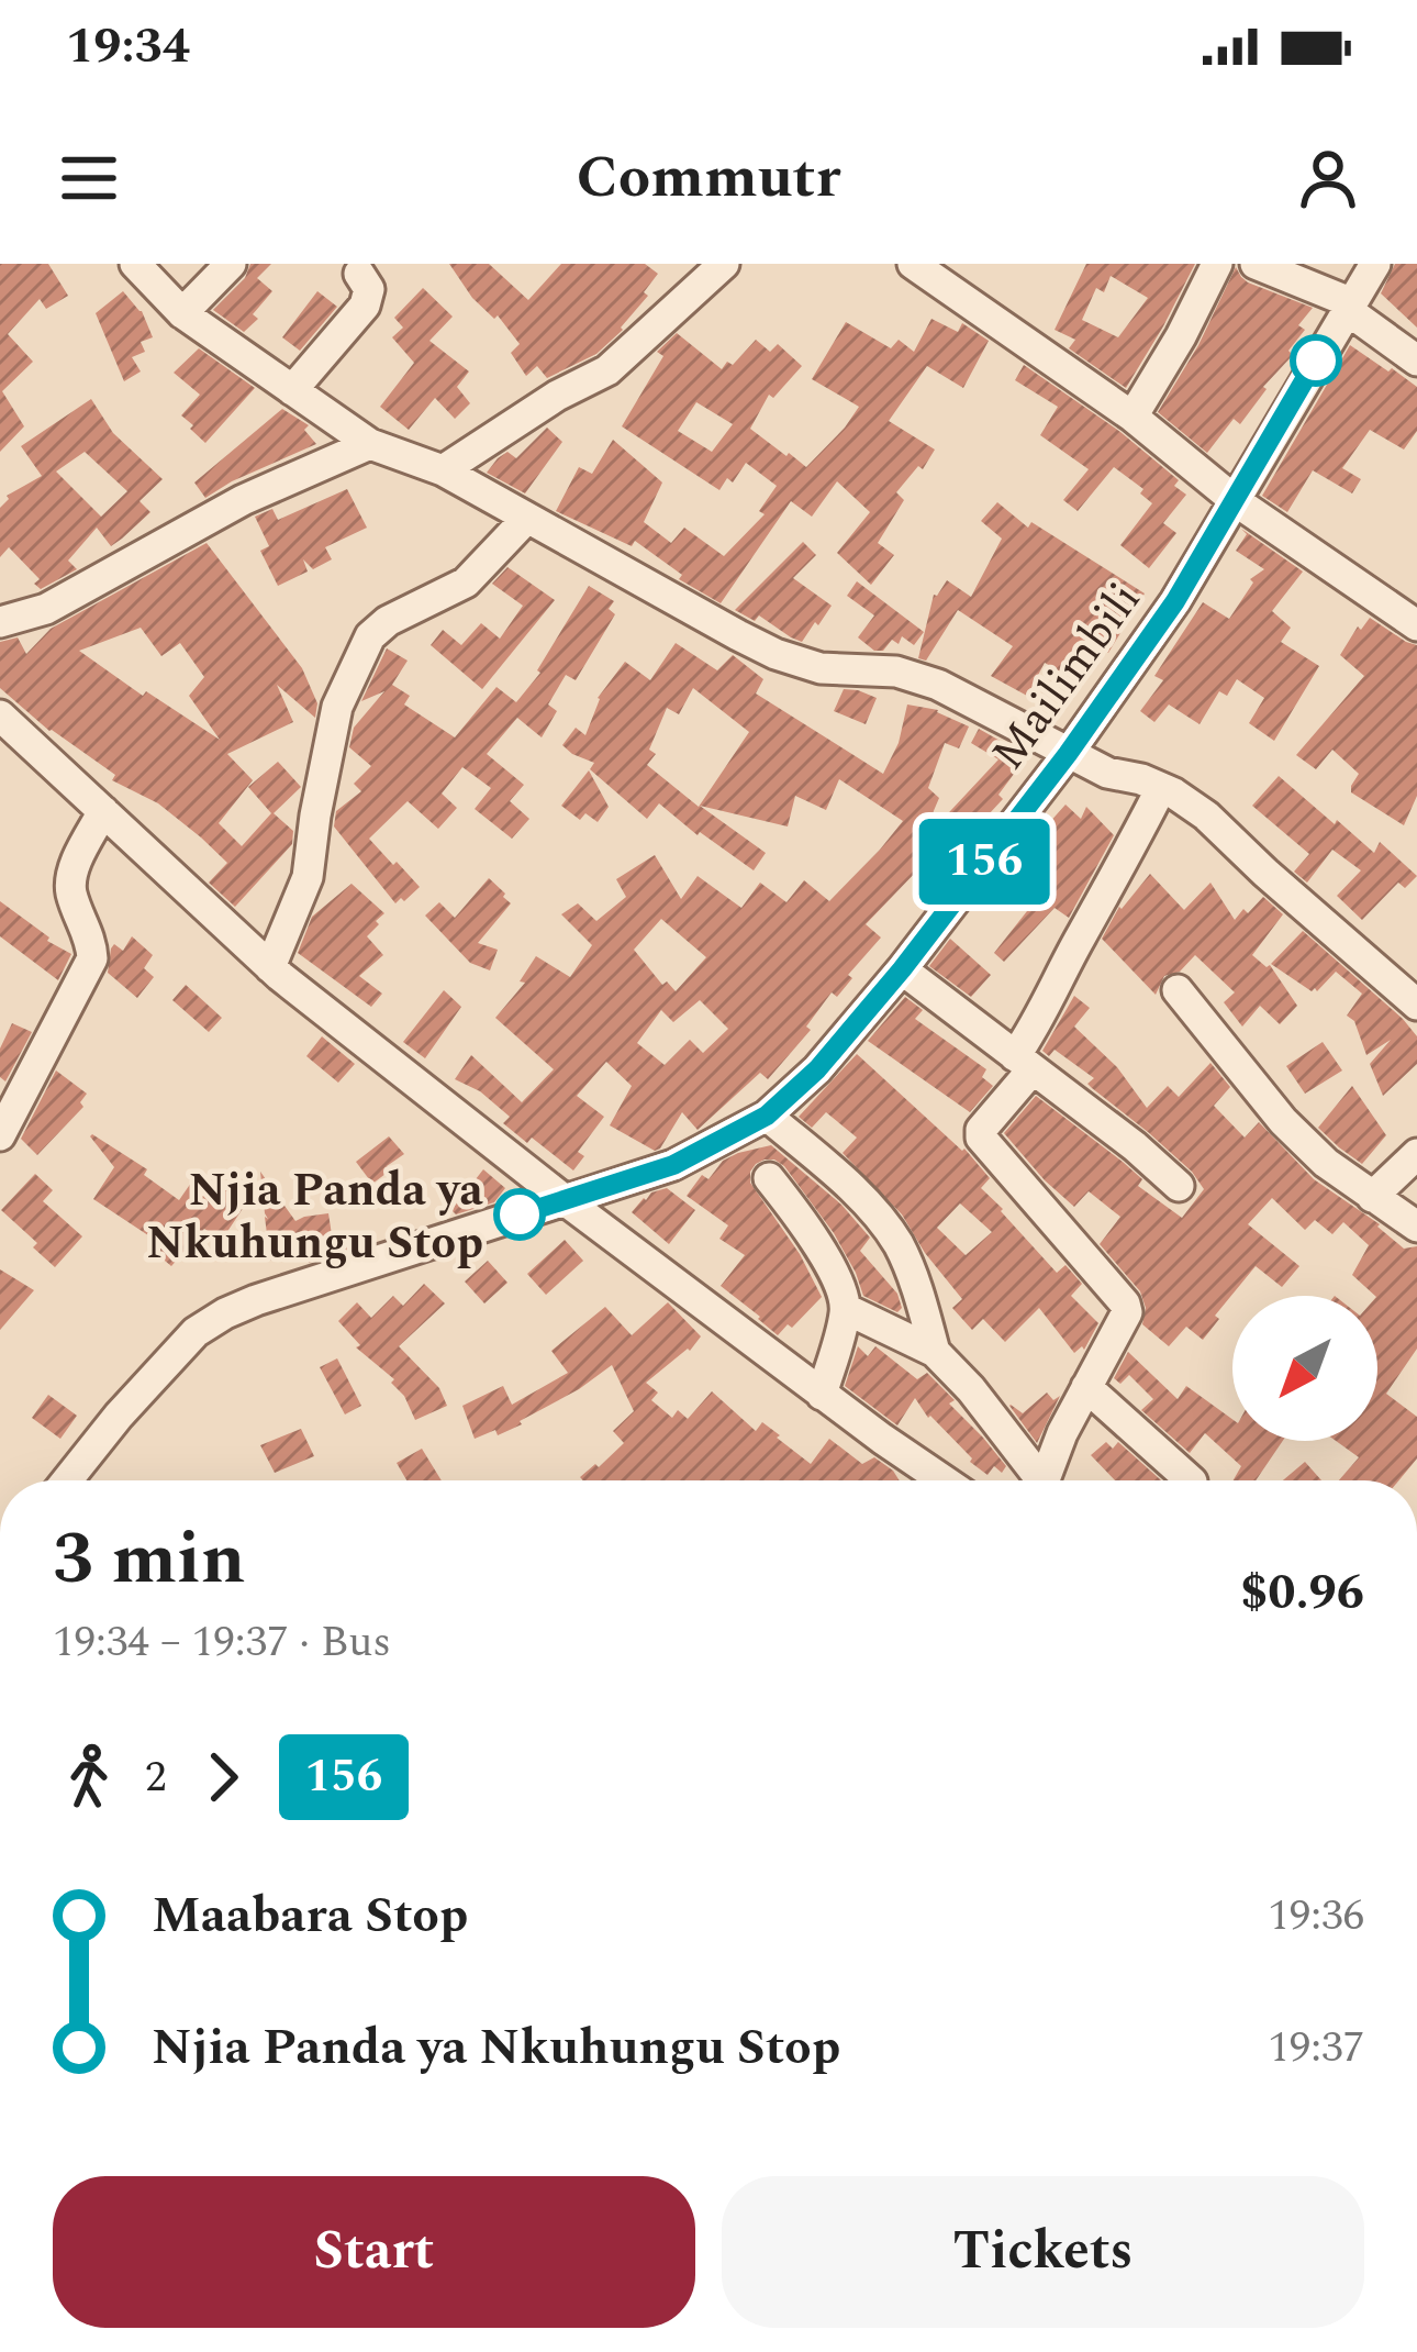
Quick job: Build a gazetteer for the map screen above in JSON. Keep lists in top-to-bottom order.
{
  "streets": {
    "street": ["Mailimbili"]
  },
  "places": ["Njia Panda ya Nkuhungu Stop"],
  "lines": ["bus line 156"],
  "north": "bottom left",
  "page": {
    "status": "19:34",
    "header": "Commutr",
    "on_map": "156",
    "heading": ["3 min", "19:34 – 19:37 · Bus", "$0.96"],
    "legs": ["2", "156"],
    "list": [
      {
        "name": "Maabara Stop",
        "value": "19:36"
      },
      {
        "name": "Njia Panda ya Nkuhungu Stop",
        "value": "19:37"
      }
    ],
    "buttons": ["Start", "Tickets"]
  }
}
